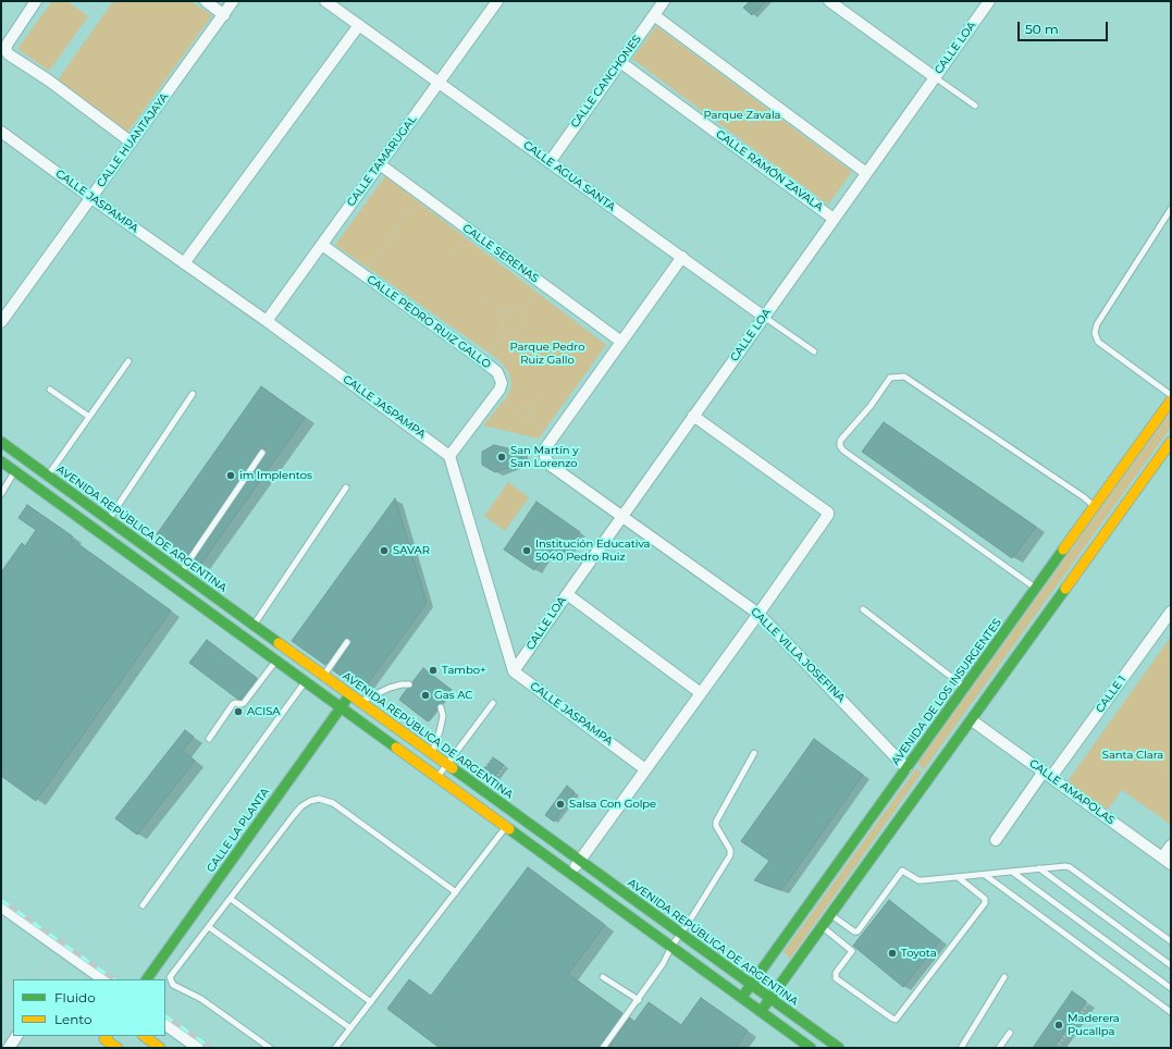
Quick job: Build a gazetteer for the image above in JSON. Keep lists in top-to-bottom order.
{
  "streets": {
    "main road": ["AVENIDA REPÚBLICA DE ARGENTINA", "AVENIDA DE LOS INSURGENTES", "CALLE LA PLANTA"],
    "street": [
      "CALLE LOA",
      "CALLE CANCHONES",
      "CALLE HUANTAJAYA",
      "CALLE TAMARUGAL",
      "CALLE RAMÓN ZAVALA",
      "CALLE AGUA SANTA",
      "CALLE JASPAMPA",
      "CALLE SERENAS",
      "CALLE PEDRO RUIZ GALLO",
      "CALLE VILLA JOSEFINA",
      "CALLE 1",
      "CALLE AMAPOLAS"
    ]
  },
  "crossings": [
    ["CALLE LOA", "CALLE RAMÓN ZAVALA"],
    ["CALLE LOA", "CALLE AGUA SANTA"],
    ["CALLE LOA", "CALLE JASPAMPA"],
    ["CALLE LOA", "CALLE VILLA JOSEFINA"],
    ["CALLE CANCHONES", "CALLE RAMÓN ZAVALA"],
    ["CALLE CANCHONES", "CALLE AGUA SANTA"],
    ["CALLE HUANTAJAYA", "CALLE JASPAMPA"],
    ["CALLE TAMARUGAL", "CALLE AGUA SANTA"],
    ["CALLE TAMARUGAL", "CALLE JASPAMPA"],
    ["CALLE TAMARUGAL", "CALLE SERENAS"],
    ["CALLE TAMARUGAL", "CALLE PEDRO RUIZ GALLO"],
    ["AVENIDA REPÚBLICA DE ARGENTINA", "AVENIDA DE LOS INSURGENTES"],
    ["AVENIDA REPÚBLICA DE ARGENTINA", "CALLE LA PLANTA"],
    ["CALLE VILLA JOSEFINA", "AVENIDA DE LOS INSURGENTES"],
    ["CALLE 1", "CALLE AMAPOLAS"]
  ],
  "parks": ["Parque Zavala", "Parque Pedro Ruiz Gallo", "Santa Clara"],
  "places": [
    "San Martín y San Lorenzo",
    "im Implentos",
    "SAVAR",
    "Institución Educativa 5040 Pedro Ruiz",
    "Tambo+",
    "Gas AC",
    "ACISA",
    "Salsa Con Golpe",
    "Toyota",
    "Maderera Pucallpa"
  ],
  "legend": ["Fluido", "Lento"],
  "scale_bar": "50 m"
}
